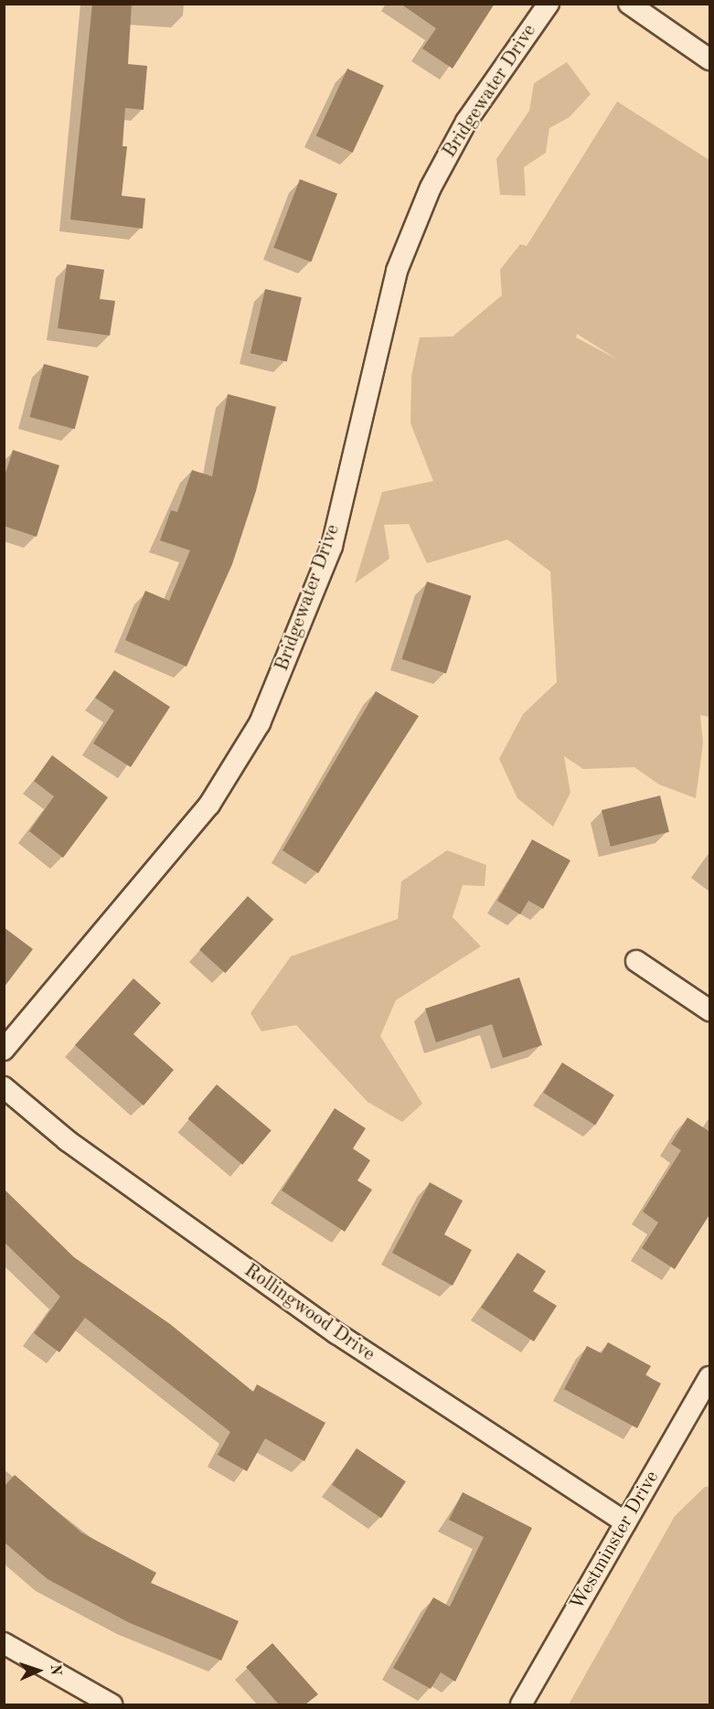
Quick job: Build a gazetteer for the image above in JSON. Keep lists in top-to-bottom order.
{
  "streets": {
    "street": ["Bridgewater Drive", "Rollingwood Drive", "Westminster Drive"]
  },
  "crossings": [
    ["Rollingwood Drive", "Westminster Drive"]
  ],
  "north": "right"
}
